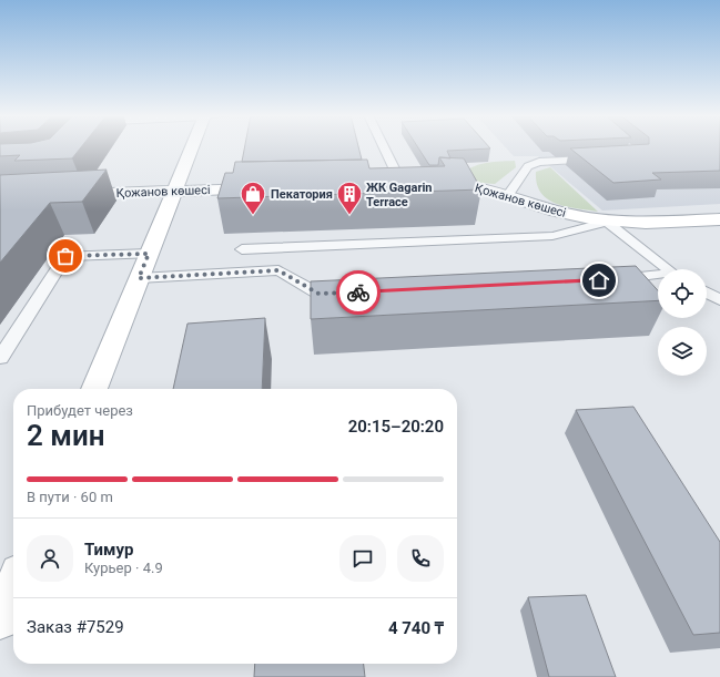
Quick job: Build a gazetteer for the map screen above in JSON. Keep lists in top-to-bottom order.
{
  "streets": {
    "street": ["Қожанов көшесі"]
  },
  "places": {
    "shop": ["Пекатория"],
    "building": ["ЖК Gagarin Terrace"]
  },
  "page": {
    "heading": ["2 мин", "Прибудет через", "20:15–20:20"],
    "panel": [
      "Тимур",
      "Курьер · 4.9",
      "Заказ #7529",
      "4 740 ₸"
    ],
    "bar": "В пути · 60 m"
  }
}
